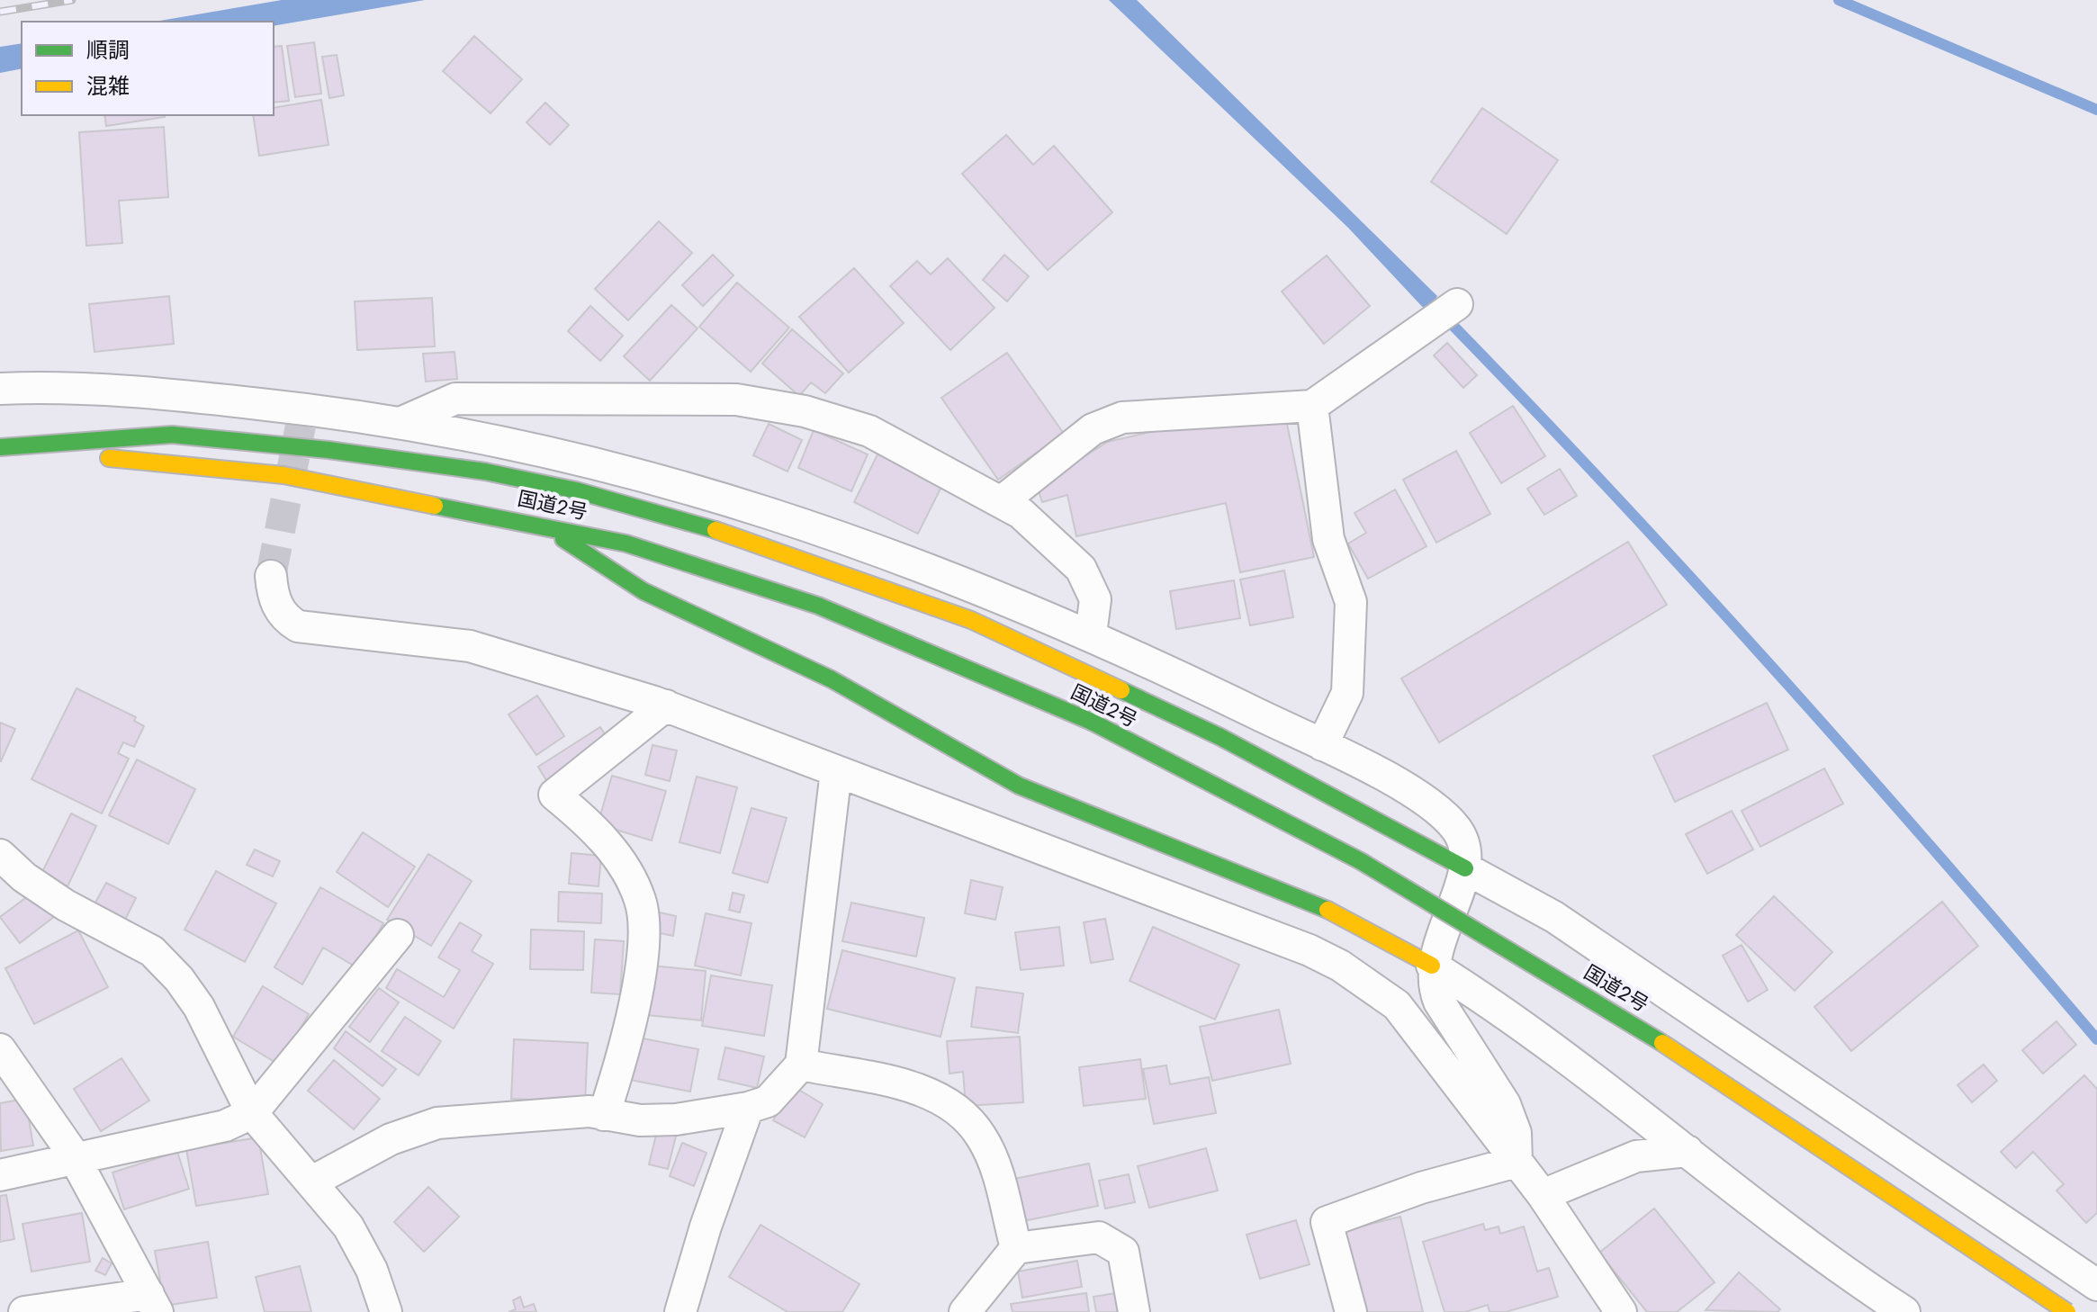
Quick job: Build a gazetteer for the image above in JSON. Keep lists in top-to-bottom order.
{
  "streets": {
    "highway": ["国道2号"]
  },
  "legend": ["順調", "混雑"]
}
